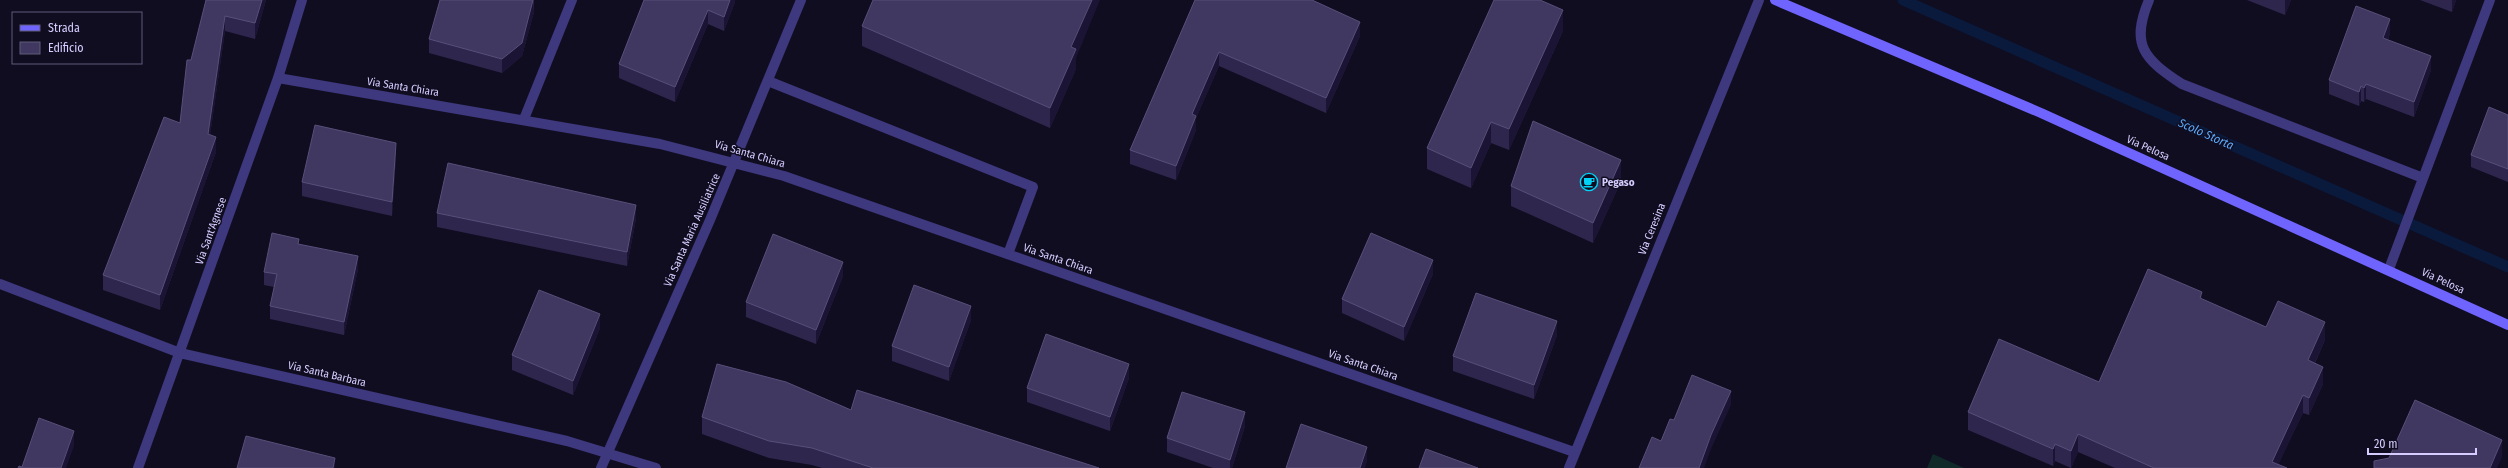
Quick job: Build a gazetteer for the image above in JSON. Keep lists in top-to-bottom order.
{
  "streets": {
    "main road": ["Via Pelosa"],
    "street": [
      "Via Santa Chiara",
      "Via Ceresina",
      "Via Santa Maria Ausiliatrice",
      "Via Sant'Agnese",
      "Via Santa Barbara"
    ]
  },
  "crossings": [
    ["Via Santa Chiara", "Via Ceresina"],
    ["Via Santa Chiara", "Via Santa Maria Ausiliatrice"],
    ["Via Santa Chiara", "Via Sant'Agnese"],
    ["Via Santa Maria Ausiliatrice", "Via Santa Barbara"],
    ["Via Sant'Agnese", "Via Santa Barbara"]
  ],
  "water": ["Scolo Storta"],
  "places": {
    "cafe": ["Pegaso"]
  },
  "legend": ["Strada", "Edificio"],
  "scale_bar": "20 m"
}
